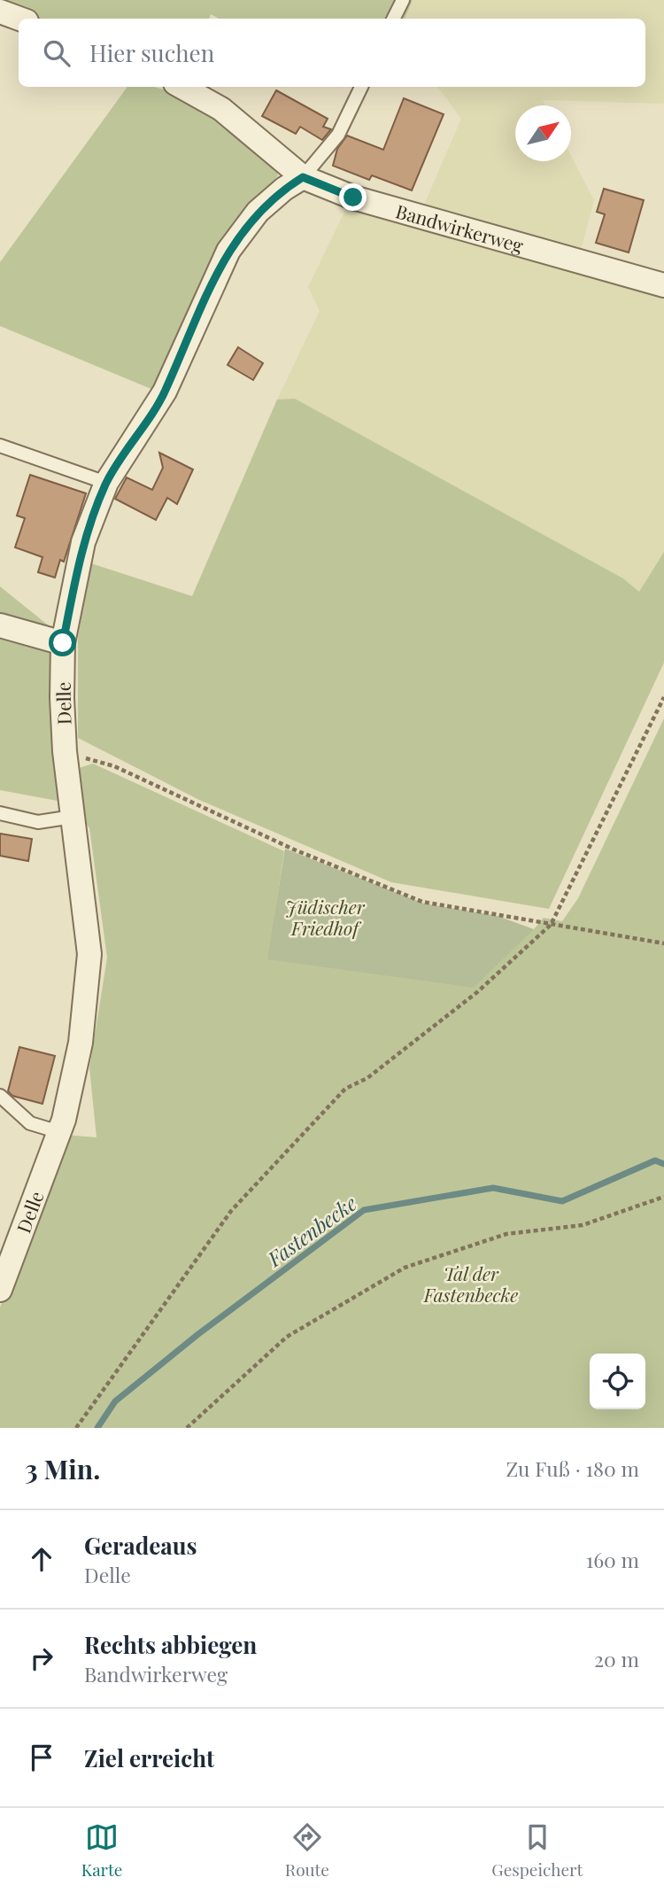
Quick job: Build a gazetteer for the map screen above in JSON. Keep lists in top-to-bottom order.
{
  "streets": {
    "street": ["Bandwirkerweg", "Delle"]
  },
  "crossings": [
    ["Bandwirkerweg", "Delle"]
  ],
  "water": ["Fastenbecke"],
  "parks": ["Jüdischer Friedhof", "Tal der Fastenbecke"],
  "north": "top right",
  "page": {
    "search": "Hier suchen",
    "heading": ["3 Min.", "Zu Fuß · 180 m"],
    "list": [
      ["Geradeaus", "Delle", "160 m"],
      ["Rechts abbiegen", "Bandwirkerweg", "20 m"],
      "Ziel erreicht"
    ],
    "nav": ["Karte", "Route", "Gespeichert"]
  }
}
